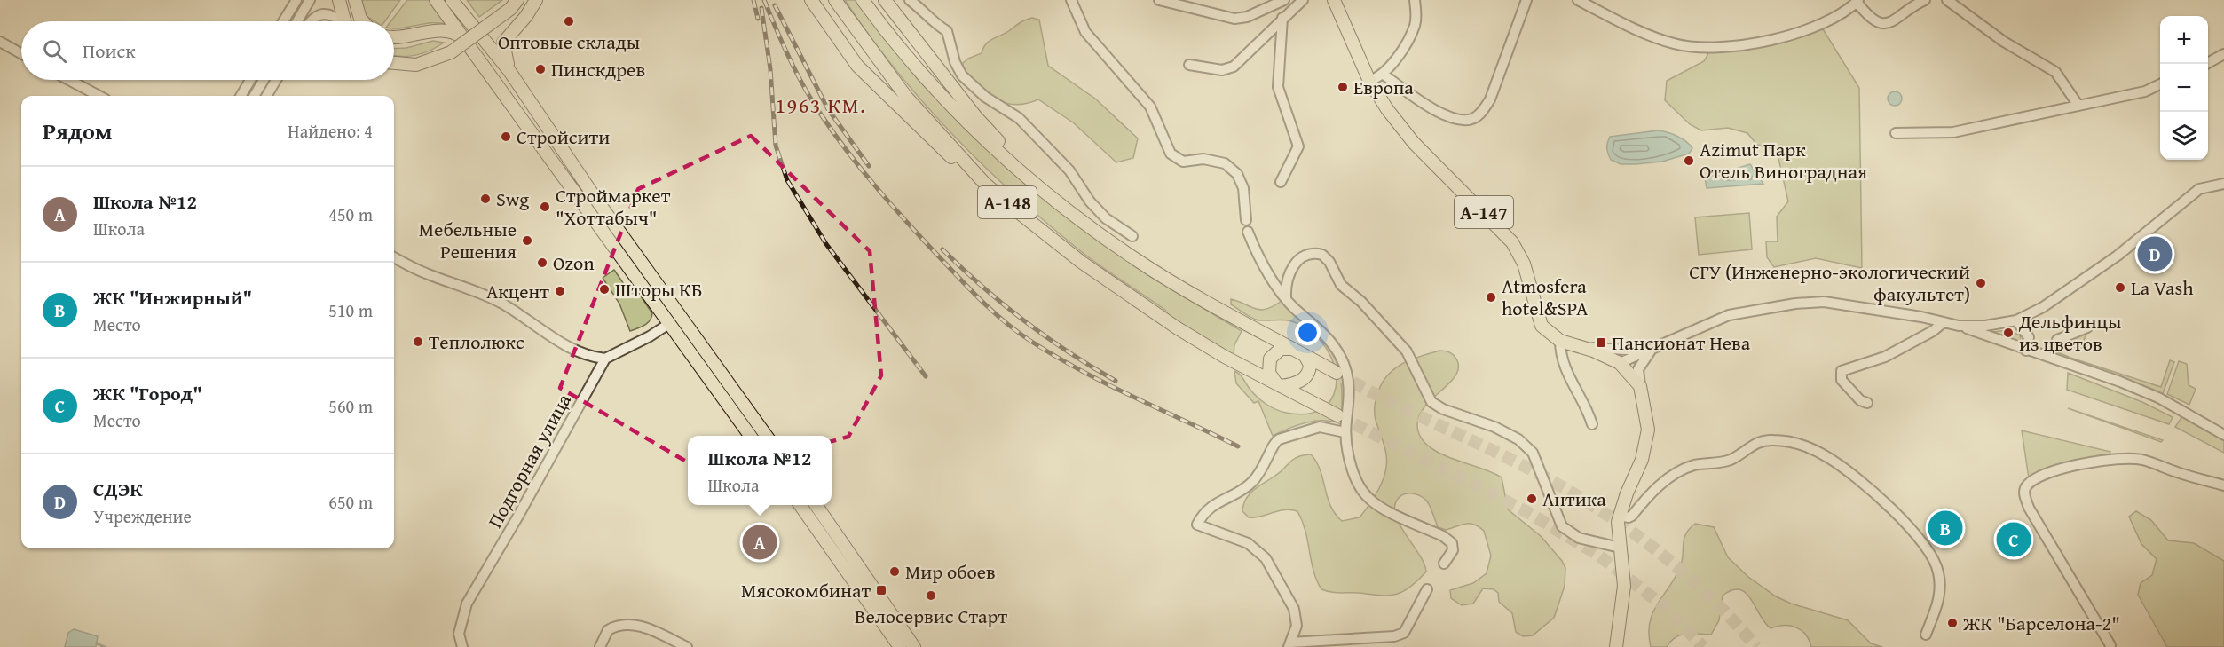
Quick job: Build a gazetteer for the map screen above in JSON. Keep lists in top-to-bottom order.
{
  "streets": {
    "main road": ["А-148", "А-147"],
    "street": ["Подгорная улица"]
  },
  "districts": ["1963 КМ."],
  "places": {
    "other": [
      "Оптовые склады",
      "Пинскдрев",
      "Европа",
      "Стройсити",
      "Azimut Парк Отель Виноградная",
      "Swg",
      "Строймаркет \"Хоттабыч\"",
      "Мебельные Решения",
      "Ozon",
      "СГУ (Инженерно-экологический факультет)",
      "La Vash",
      "Шторы КБ",
      "Акцент",
      "Atmosfera hotel&SPA",
      "Дельфинцы из цветов",
      "Теплолюкс",
      "Антика",
      "Мир обоев",
      "Велосервис Старт",
      "ЖК \"Барселона-2\""
    ],
    "transit": ["Пансионат Нева", "Мясокомбинат"]
  },
  "page": {
    "map_buttons": ["+", "−"],
    "search": "Поиск",
    "heading": ["Рядом", "Найдено: 4"],
    "list": [
      {
        "mark": "A",
        "name": "Школа №12",
        "note": "Школа",
        "value": "450 m"
      },
      {
        "mark": "B",
        "name": "ЖК \"Инжирный\"",
        "note": "Место",
        "value": "510 m"
      },
      {
        "mark": "C",
        "name": "ЖК \"Город\"",
        "note": "Место",
        "value": "560 m"
      },
      {
        "mark": "D",
        "name": "СДЭК",
        "note": "Учреждение",
        "value": "650 m"
      }
    ],
    "pins": [
      "D",
      "B",
      "C",
      "A"
    ],
    "popup": ["Школа №12", "Школа"]
  }
}
